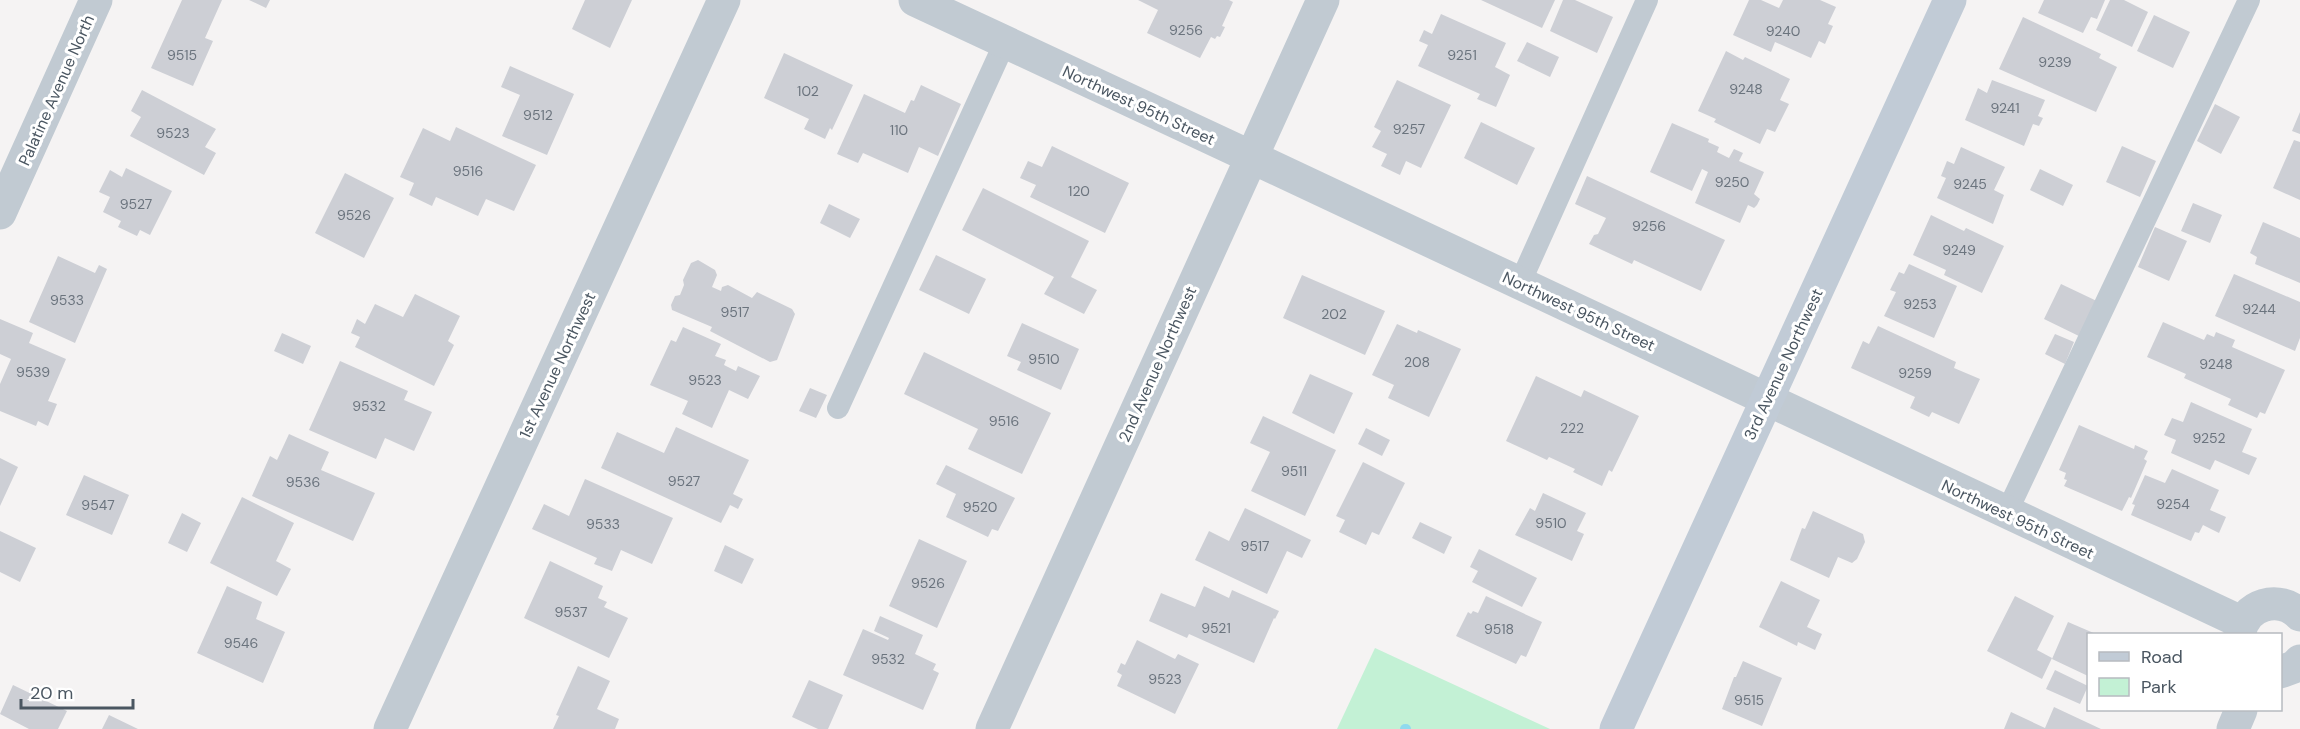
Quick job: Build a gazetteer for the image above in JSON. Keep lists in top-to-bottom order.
{
  "streets": {
    "street": [
      "Palatine Avenue North",
      "Northwest 95th Street",
      "2nd Avenue Northwest",
      "3rd Avenue Northwest",
      "1st Avenue Northwest"
    ]
  },
  "crossings": [
    ["Northwest 95th Street", "2nd Avenue Northwest"],
    ["Northwest 95th Street", "3rd Avenue Northwest"]
  ],
  "house_numbers": [
    "9256",
    "9240",
    "9515",
    "9251",
    "9239",
    "9248",
    "102",
    "9241",
    "9512",
    "9257",
    "110",
    "9523",
    "9516",
    "9250",
    "9245",
    "120",
    "9527",
    "9526",
    "9256",
    "9249",
    "9533",
    "9253",
    "9244",
    "9517",
    "202",
    "9510",
    "208",
    "9248",
    "9539",
    "9259",
    "9523",
    "9532",
    "9516",
    "222",
    "9252",
    "9511",
    "9527",
    "9536",
    "9254",
    "9547",
    "9520",
    "9510",
    "9533",
    "9517",
    "9526",
    "9537",
    "9521",
    "9518",
    "9546",
    "9532",
    "9523",
    "9515"
  ],
  "legend": ["Road", "Park"],
  "scale_bar": "20 m"
}
